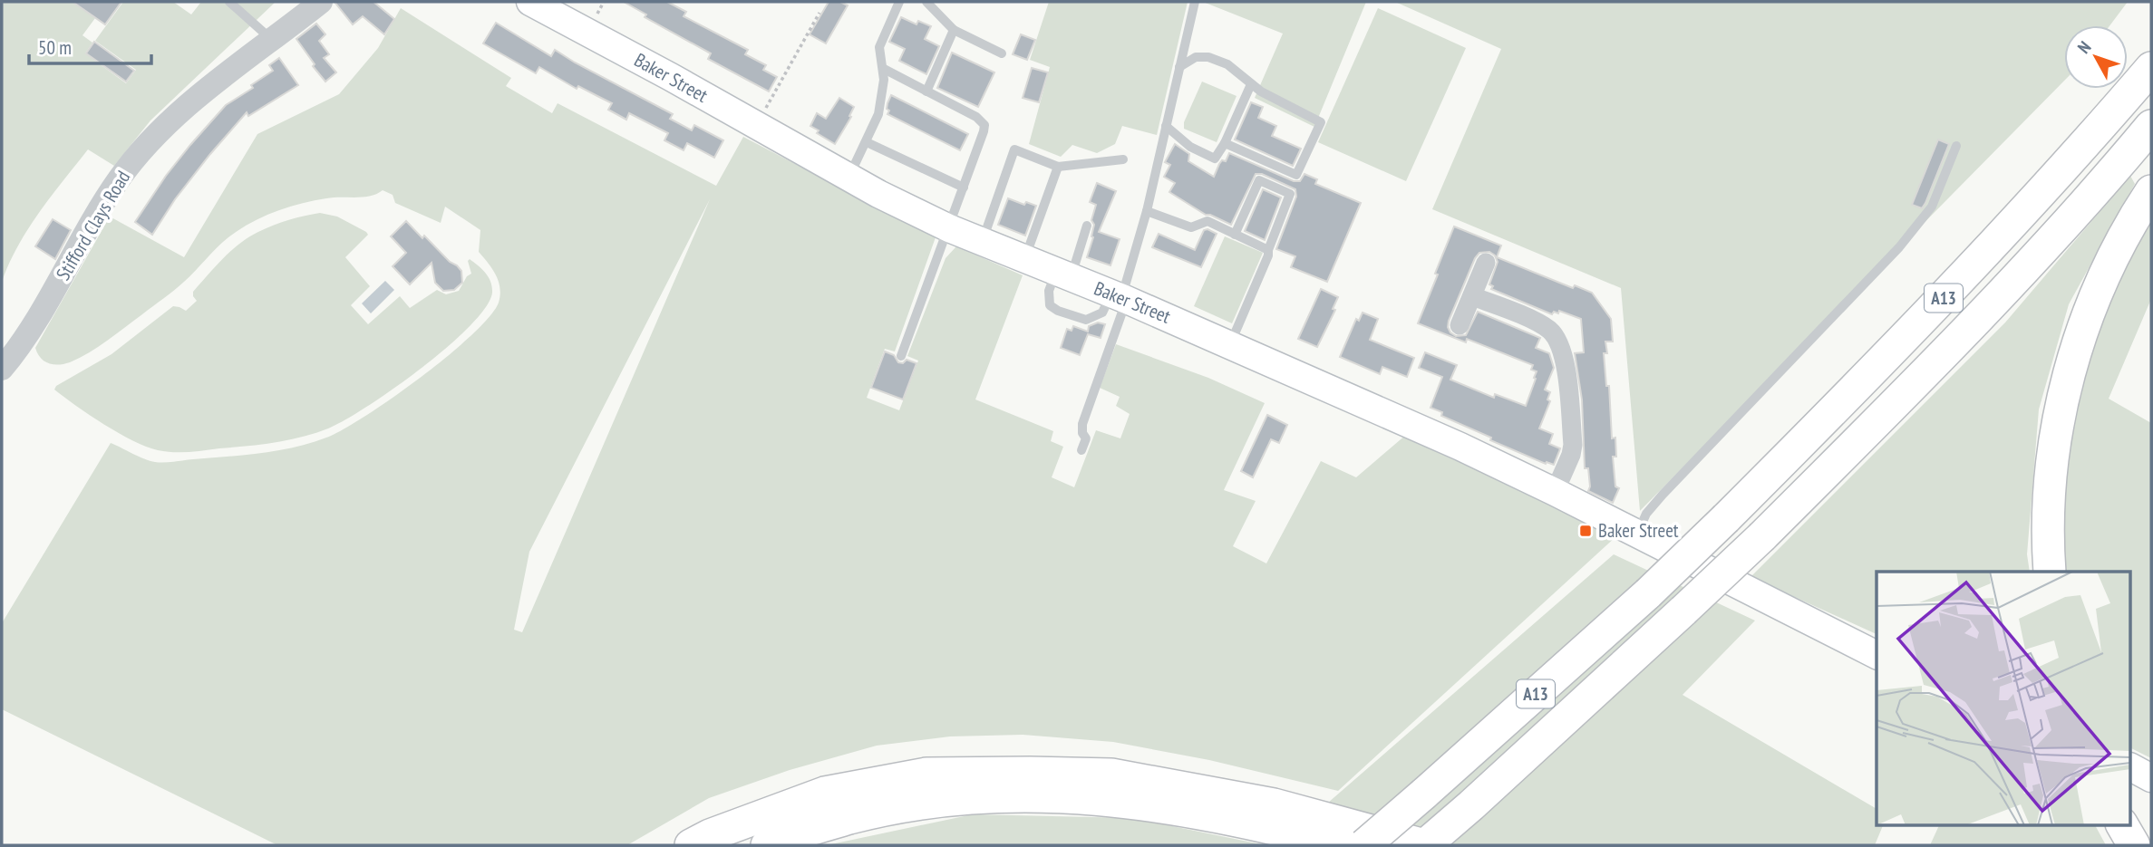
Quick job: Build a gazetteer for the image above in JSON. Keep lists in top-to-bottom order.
{
  "streets": {
    "highway": ["A13"],
    "main road": ["Baker Street"],
    "street": ["Stifford Clays Road"]
  },
  "places": {
    "transit": ["Baker Street"]
  },
  "scale_bar": "50 m",
  "north": "top left"
}
